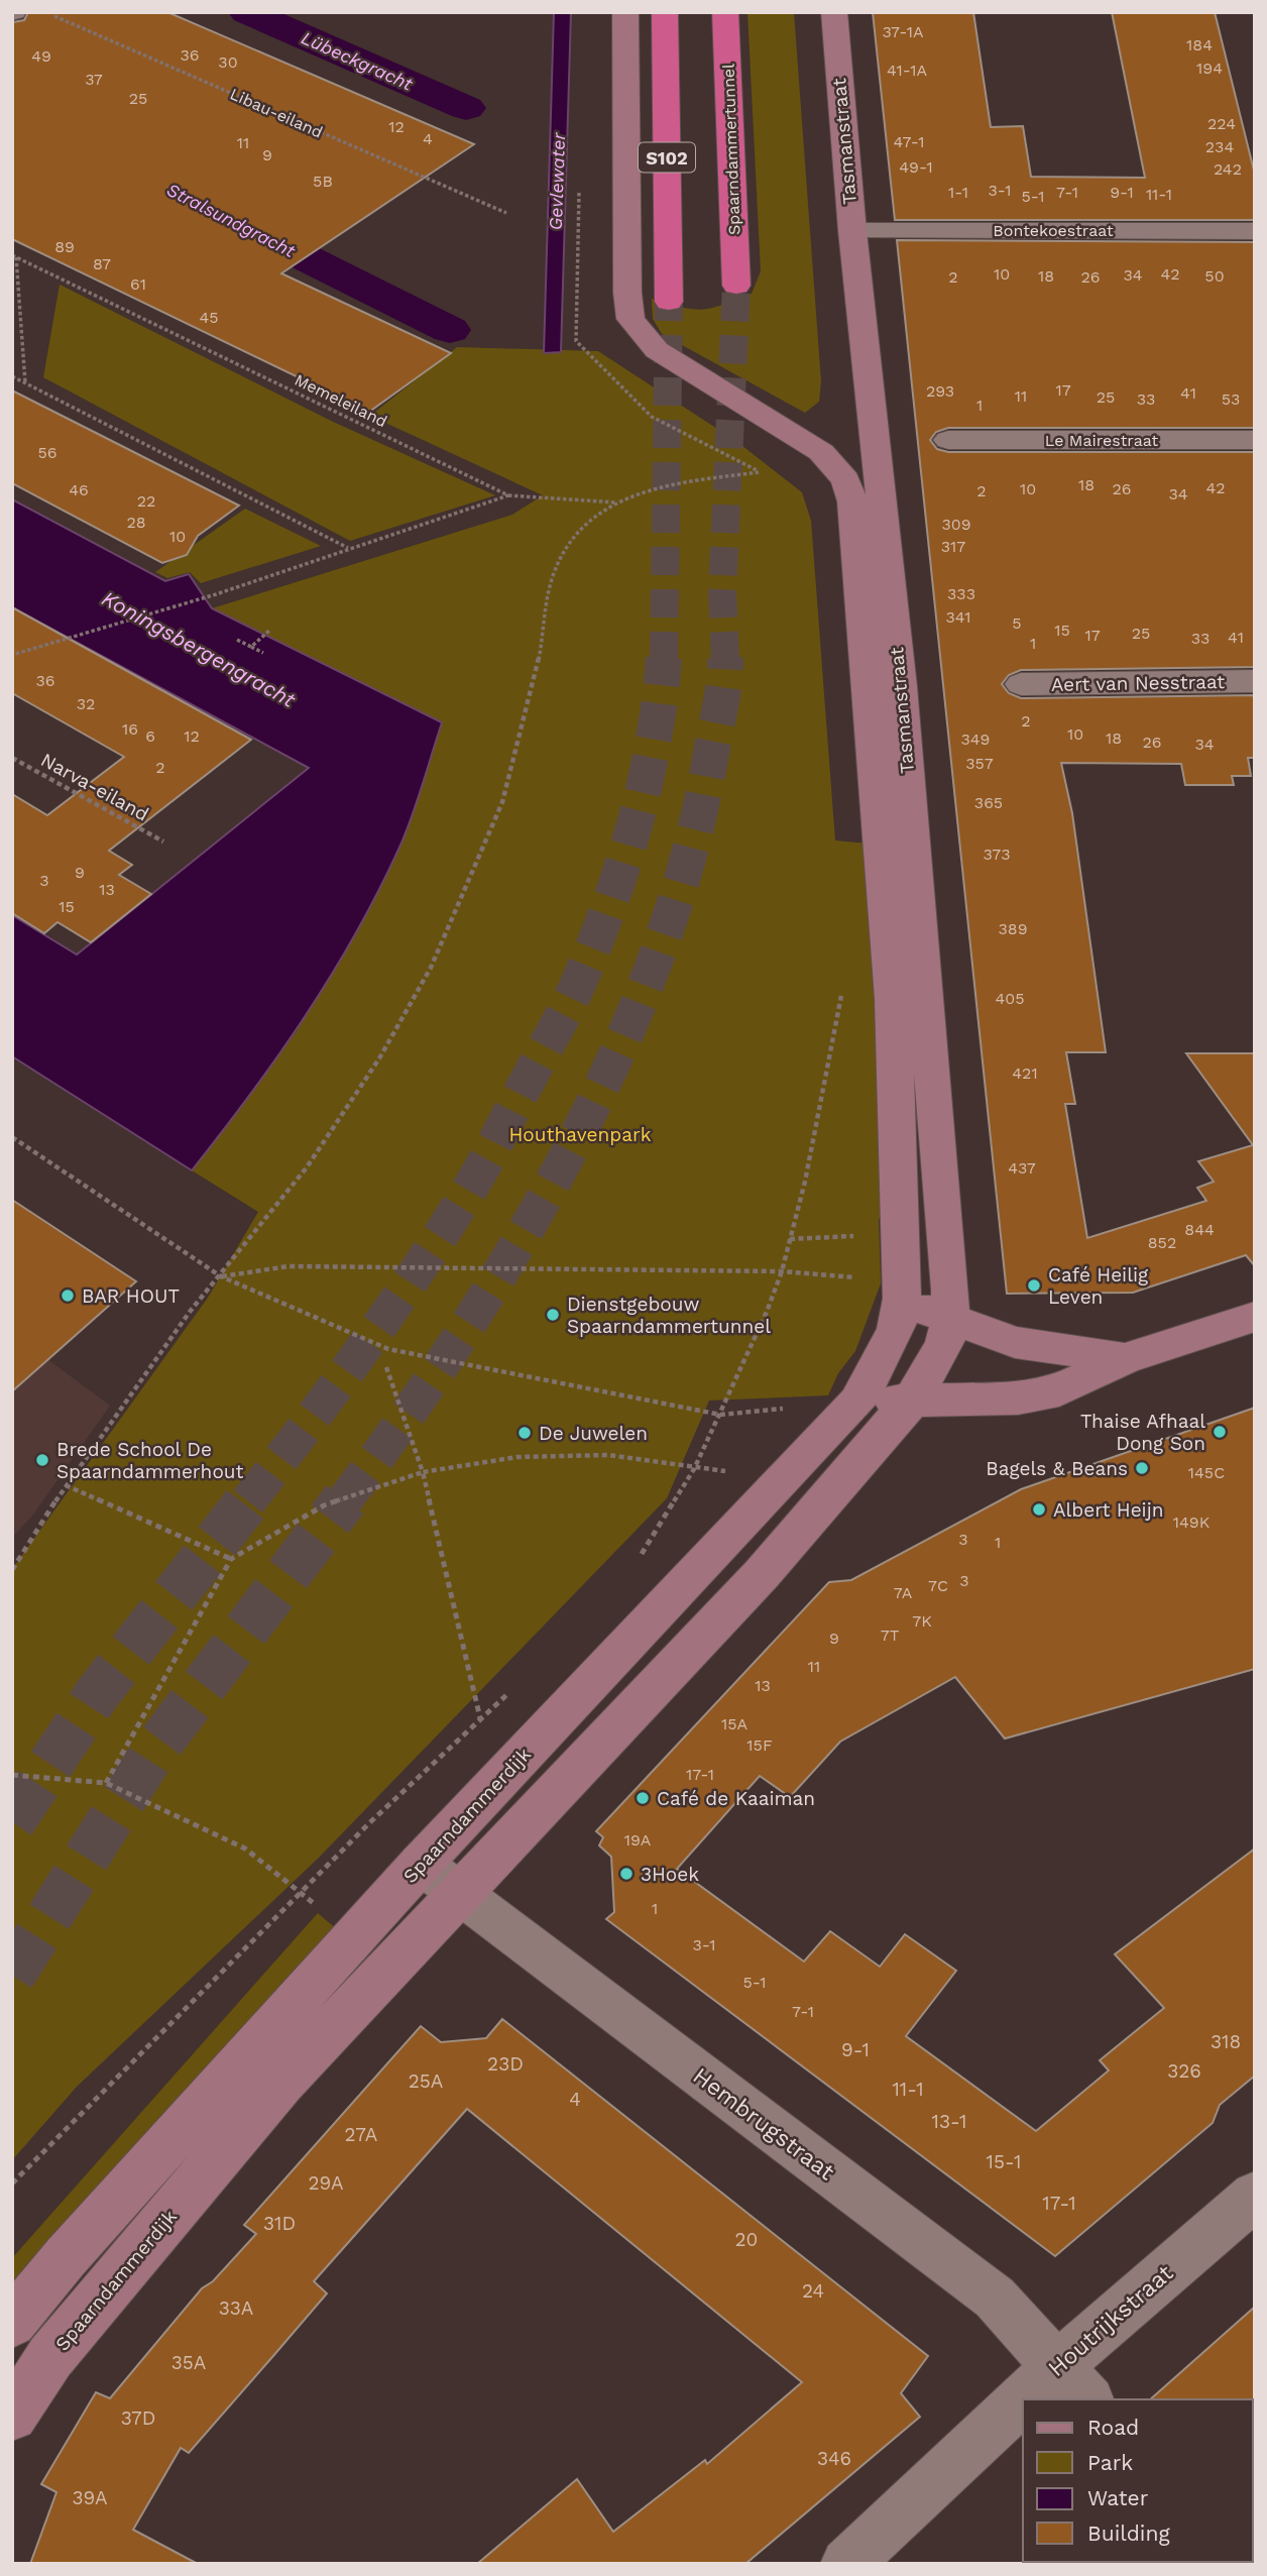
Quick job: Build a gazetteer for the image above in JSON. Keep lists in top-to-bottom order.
{
  "streets": {
    "highway": ["Spaarndammertunnel", "S102"],
    "street": [
      "Tasmanstraat",
      "Bontekoestraat",
      "Le Mairestraat",
      "Aert van Nesstraat",
      "Spaarndammerdijk",
      "Hembrugstraat",
      "Houtrijkstraat"
    ],
    "path": ["Libau-eiland", "Memeleiland", "Narva-eiland"]
  },
  "crossings": [
    ["Tasmanstraat", "Bontekoestraat"],
    ["Tasmanstraat", "Spaarndammerdijk"],
    ["Spaarndammerdijk", "Hembrugstraat"],
    ["Hembrugstraat", "Houtrijkstraat"]
  ],
  "water": [
    "Lübeckgracht",
    "Gevlewater",
    "Stralsundgracht",
    "Koningsbergengracht"
  ],
  "parks": ["Houthavenpark"],
  "places": [
    "Café Heilig Leven",
    "BAR HOUT",
    "Dienstgebouw Spaarndammertunnel",
    "Thaise Afhaal Dong Son",
    "De Juwelen",
    "Brede School De Spaarndammerhout",
    "Bagels & Beans",
    "Albert Heijn",
    "Café de Kaaiman",
    "3Hoek"
  ],
  "house_numbers": [
    "37-1A",
    "184",
    "36",
    "49",
    "30",
    "194",
    "41-1A",
    "37",
    "25",
    "224",
    "12",
    "4",
    "47-1",
    "11",
    "234",
    "9",
    "49-1",
    "242",
    "5B",
    "3-1",
    "1-1",
    "7-1",
    "9-1",
    "11-1",
    "5-1",
    "89",
    "87",
    "10",
    "42",
    "34",
    "18",
    "50",
    "2",
    "26",
    "61",
    "45",
    "17",
    "293",
    "41",
    "11",
    "25",
    "33",
    "53",
    "1",
    "56",
    "18",
    "42",
    "10",
    "26",
    "46",
    "2",
    "34",
    "22",
    "28",
    "309",
    "10",
    "317",
    "333",
    "341",
    "5",
    "15",
    "25",
    "17",
    "41",
    "33",
    "1",
    "36",
    "32",
    "2",
    "16",
    "10",
    "6",
    "12",
    "18",
    "349",
    "26",
    "34",
    "357",
    "2",
    "365",
    "373",
    "9",
    "3",
    "13",
    "15",
    "389",
    "405",
    "421",
    "437",
    "844",
    "852",
    "145C",
    "149K",
    "3",
    "1",
    "3",
    "7C",
    "7A",
    "7K",
    "7T",
    "9",
    "11",
    "13",
    "15A",
    "15F",
    "17-1",
    "19A",
    "1",
    "3-1",
    "5-1",
    "7-1",
    "318",
    "9-1",
    "23D",
    "326",
    "25A",
    "11-1",
    "4",
    "13-1",
    "27A",
    "15-1",
    "29A",
    "17-1",
    "31D",
    "20",
    "24",
    "33A",
    "35A",
    "37D",
    "346",
    "39A"
  ],
  "legend": [
    "Road",
    "Park",
    "Water",
    "Building"
  ]
}
